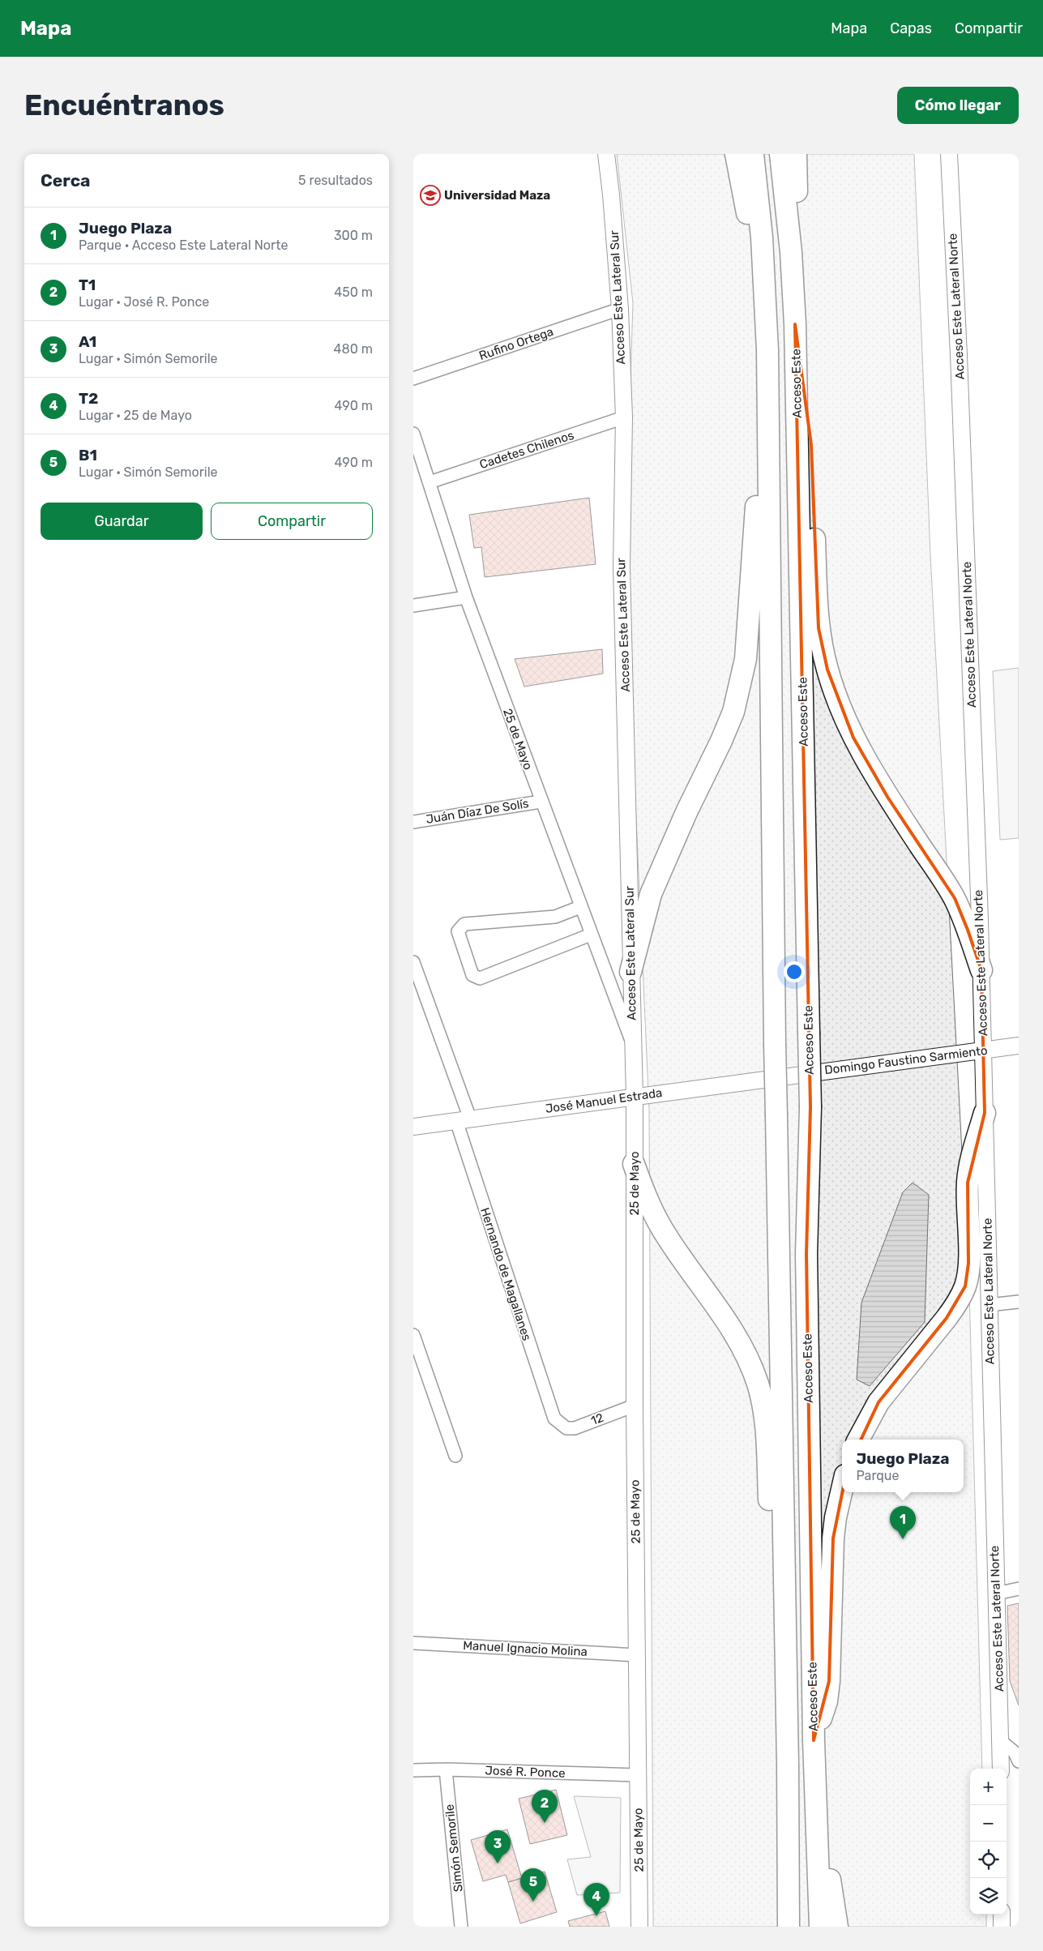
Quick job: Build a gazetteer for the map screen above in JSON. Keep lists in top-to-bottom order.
{
  "streets": {
    "highway": ["Acceso Este"],
    "street": [
      "Acceso Este Lateral Sur",
      "Acceso Este Lateral Norte",
      "Rufino Ortega",
      "Cadetes Chilenos",
      "25 de Mayo",
      "Juán Díaz De Solís",
      "Domingo Faustino Sarmiento",
      "José Manuel Estrada",
      "Hernando de Magallanes",
      "12",
      "Manuel Ignacio Molina",
      "José R. Ponce",
      "Simón Semorile"
    ]
  },
  "crossings": [
    ["Acceso Este Lateral Sur", "Rufino Ortega"],
    ["Acceso Este Lateral Sur", "Cadetes Chilenos"],
    ["Acceso Este Lateral Sur", "25 de Mayo"],
    ["Acceso Este Lateral Sur", "José Manuel Estrada"],
    ["Acceso Este Lateral Norte", "Domingo Faustino Sarmiento"],
    ["Cadetes Chilenos", "25 de Mayo"],
    ["25 de Mayo", "Juán Díaz De Solís"],
    ["25 de Mayo", "José Manuel Estrada"],
    ["25 de Mayo", "12"],
    ["25 de Mayo", "Manuel Ignacio Molina"],
    ["25 de Mayo", "José R. Ponce"],
    ["Domingo Faustino Sarmiento", "José Manuel Estrada"],
    ["José Manuel Estrada", "Hernando de Magallanes"],
    ["Hernando de Magallanes", "12"],
    ["José R. Ponce", "Simón Semorile"]
  ],
  "places": {
    "school or university": ["Universidad Maza"]
  },
  "page": {
    "header": "Mapa",
    "nav": ["Mapa", "Capas", "Compartir"],
    "buttons": [
      "Cómo llegar",
      ["Guardar", "Compartir"]
    ],
    "title": "Encuéntranos",
    "heading": ["Cerca", "5 resultados"],
    "list": [
      {
        "mark": "1",
        "name": "Juego Plaza",
        "note": "Parque · Acceso Este Lateral Norte",
        "value": "300 m"
      },
      {
        "mark": "2",
        "name": "T1",
        "note": "Lugar · José R. Ponce",
        "value": "450 m"
      },
      {
        "mark": "3",
        "name": "A1",
        "note": "Lugar · Simón Semorile",
        "value": "480 m"
      },
      {
        "mark": "4",
        "name": "T2",
        "note": "Lugar · 25 de Mayo",
        "value": "490 m"
      },
      {
        "mark": "5",
        "name": "B1",
        "note": "Lugar · Simón Semorile",
        "value": "490 m"
      }
    ],
    "popup": ["Juego Plaza", "Parque"],
    "pins": [
      "1",
      "2",
      "3",
      "5",
      "4"
    ],
    "map_buttons": ["+", "−"]
  }
}
